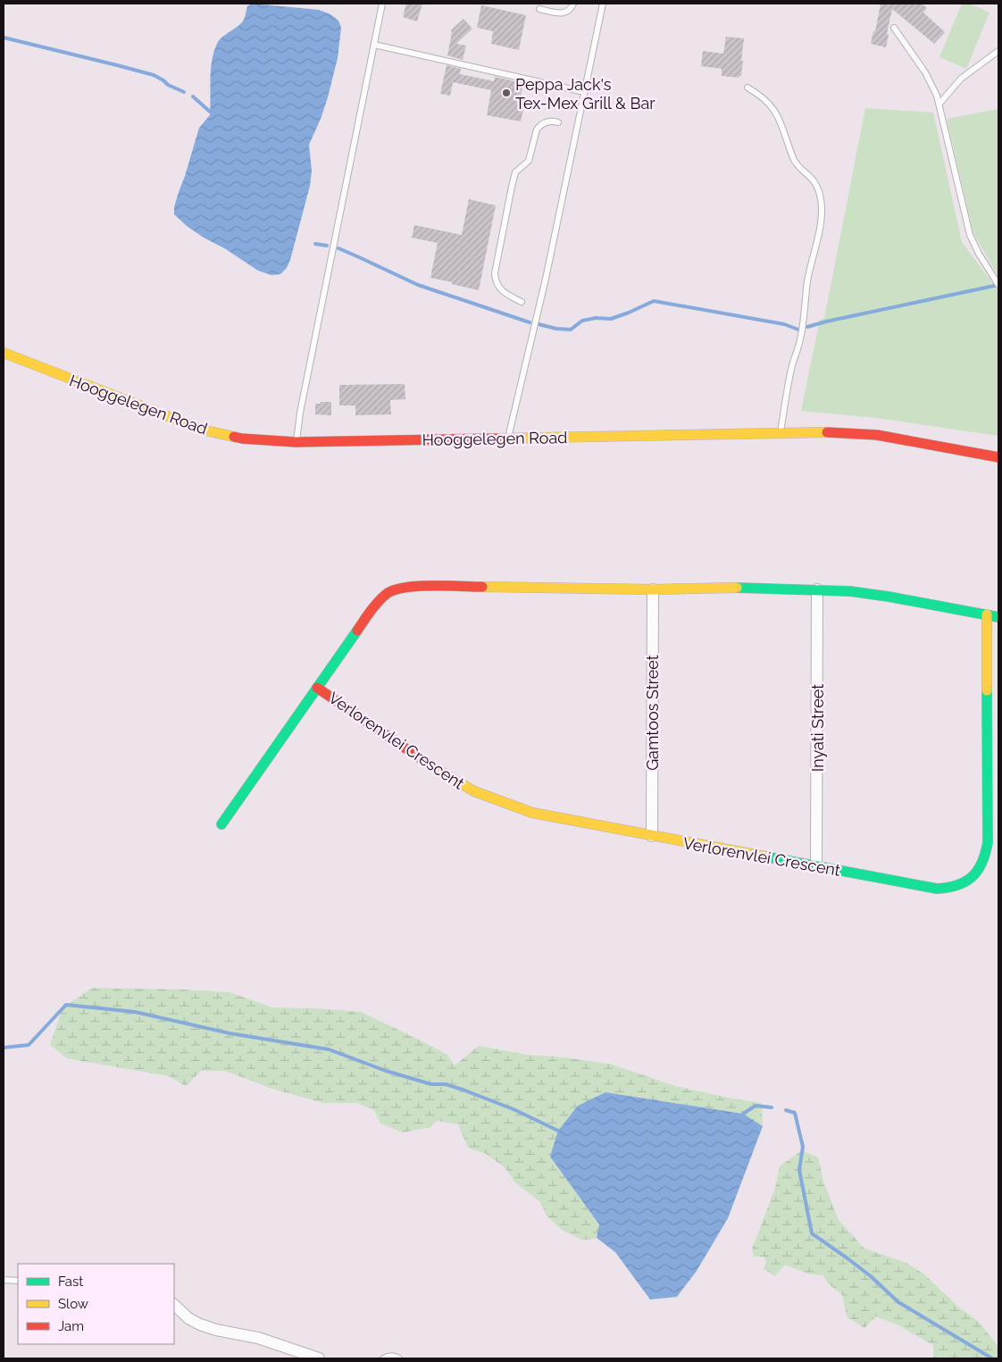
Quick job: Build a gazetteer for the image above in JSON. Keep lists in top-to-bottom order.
{
  "streets": {
    "street": [
      "Hooggelegen Road",
      "Gamtoos Street",
      "Inyati Street",
      "Verlorenvlei Crescent"
    ]
  },
  "crossings": [
    ["Gamtoos Street", "Verlorenvlei Crescent"],
    ["Inyati Street", "Verlorenvlei Crescent"]
  ],
  "places": ["Peppa Jack's Tex-Mex Grill & Bar"],
  "legend": ["Fast", "Slow", "Jam"]
}
